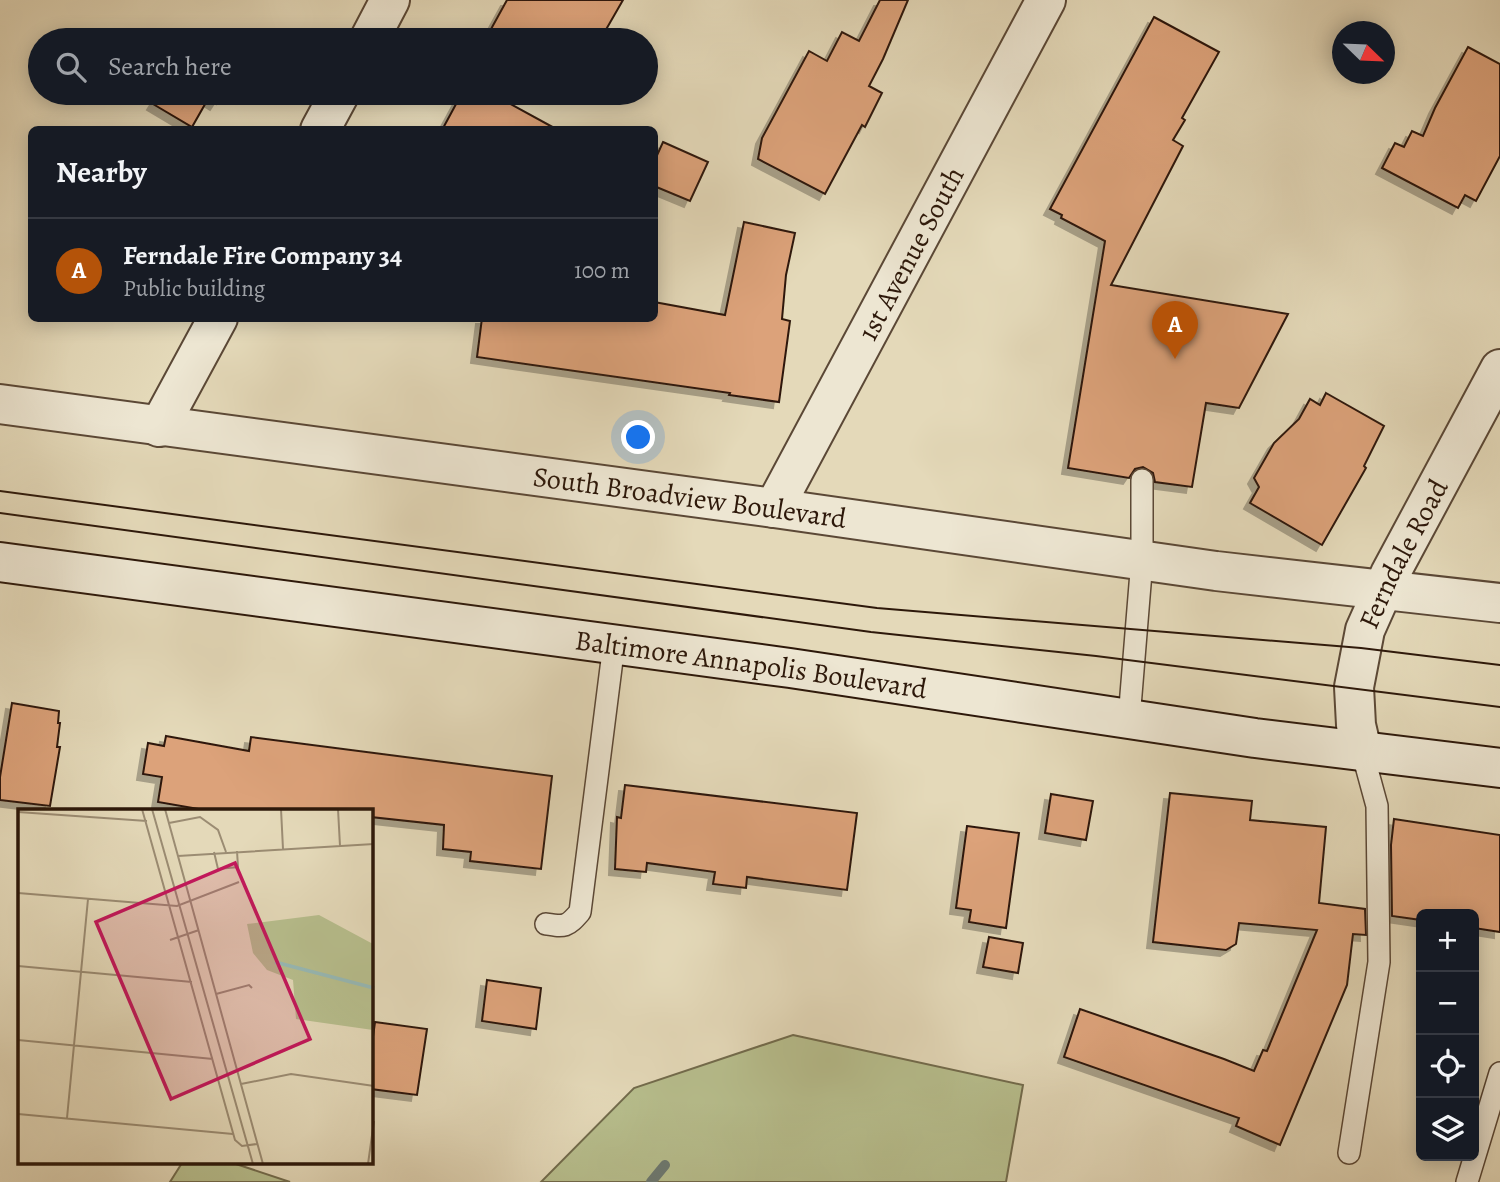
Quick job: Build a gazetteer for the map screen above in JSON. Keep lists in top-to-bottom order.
{
  "streets": {
    "street": [
      "1st Avenue South",
      "South Broadview Boulevard",
      "Ferndale Road",
      "Baltimore Annapolis Boulevard"
    ]
  },
  "crossings": [
    ["1st Avenue South", "South Broadview Boulevard"],
    ["South Broadview Boulevard", "Ferndale Road"],
    ["Ferndale Road", "Baltimore Annapolis Boulevard"]
  ],
  "north": "bottom right",
  "page": {
    "search": "Search here",
    "heading": "Nearby",
    "list": [
      {
        "mark": "A",
        "name": "Ferndale Fire Company 34",
        "note": "Public building",
        "value": "100 m"
      }
    ],
    "pins": "A",
    "map_buttons": ["+", "−"]
  }
}
